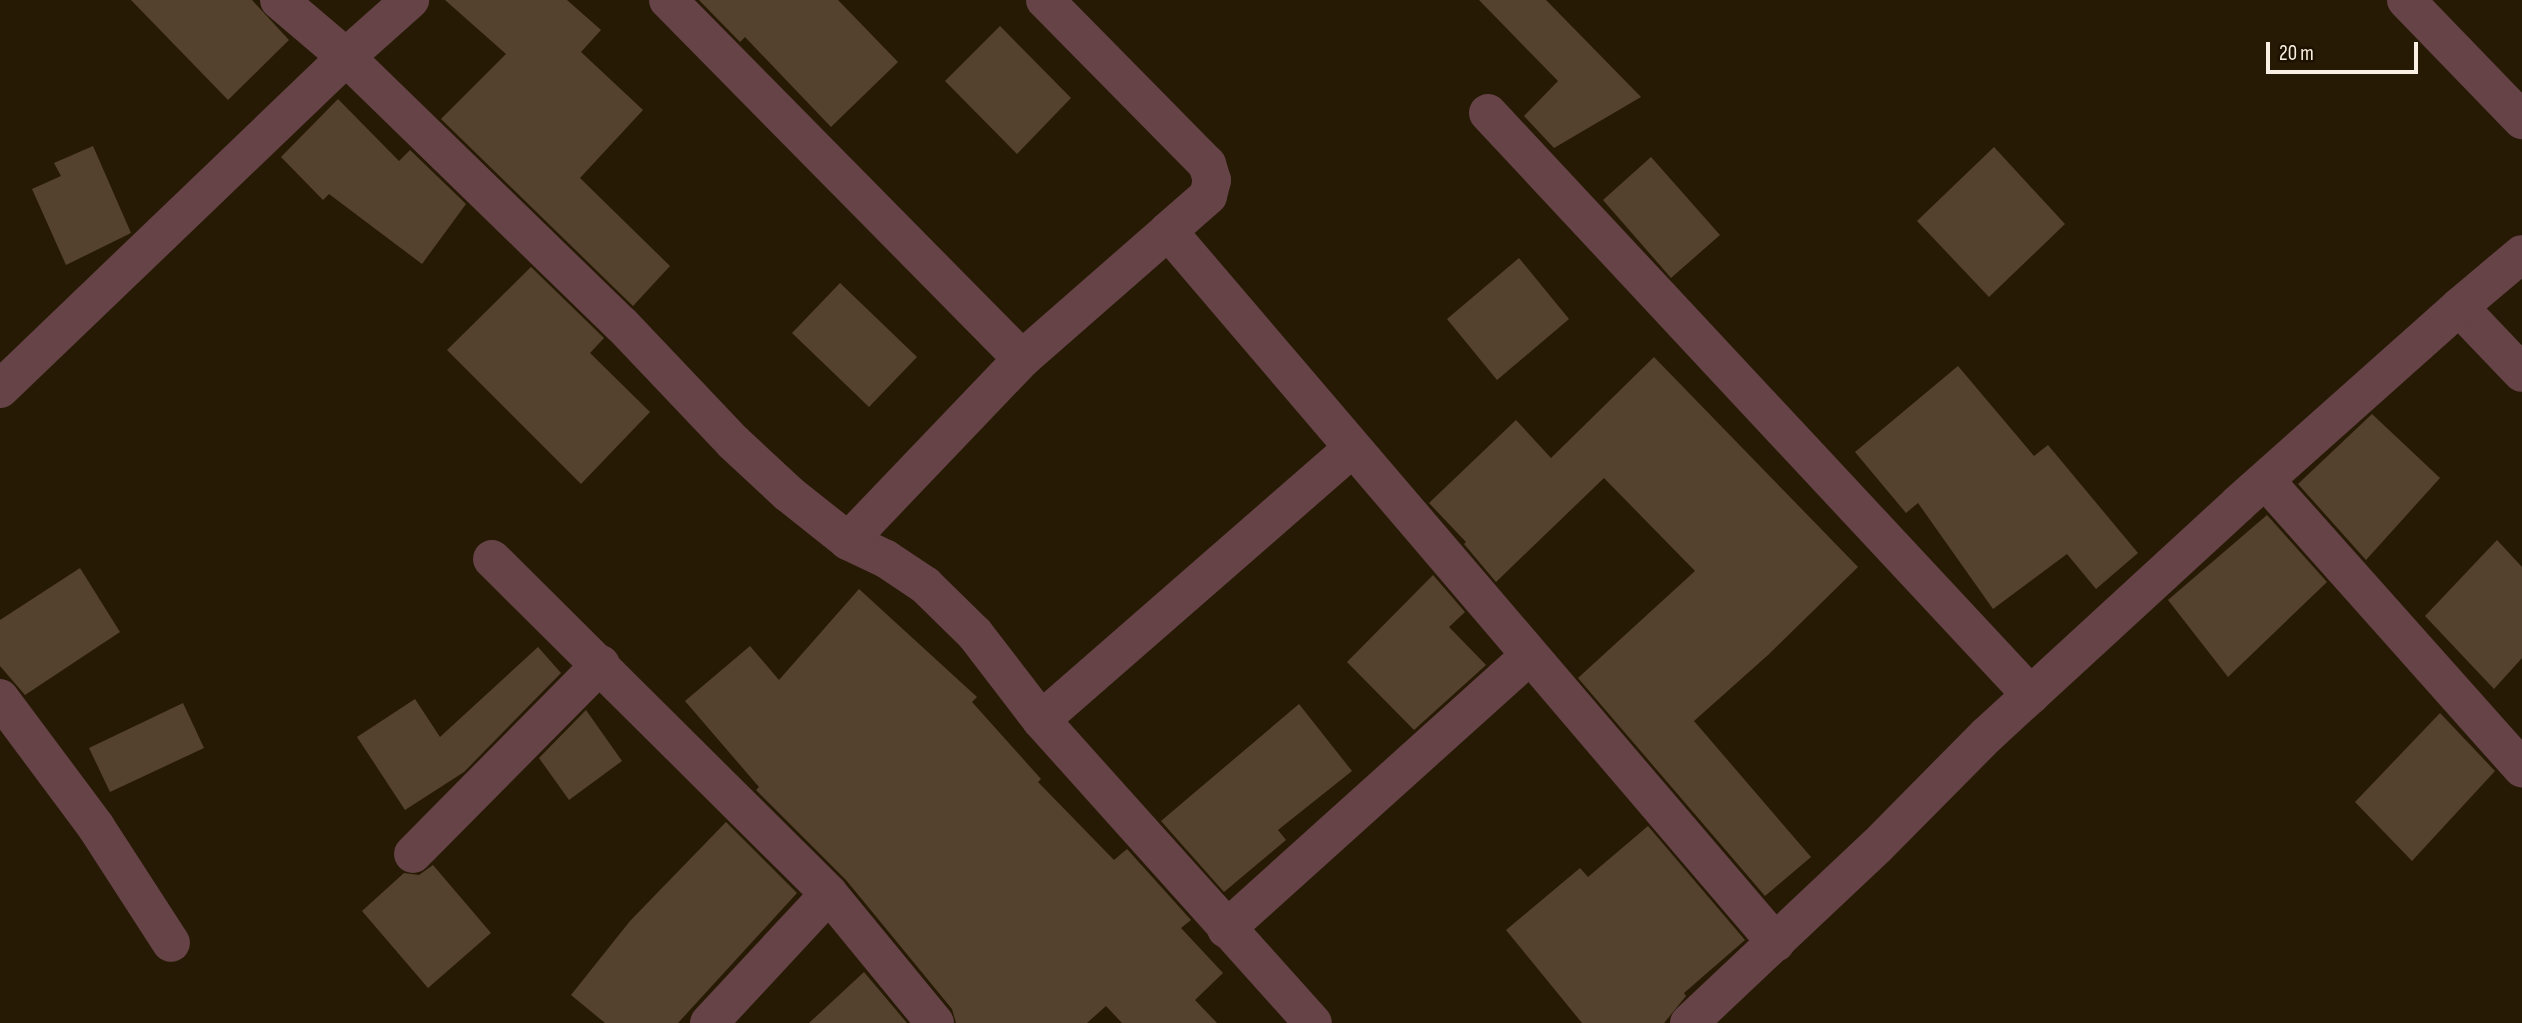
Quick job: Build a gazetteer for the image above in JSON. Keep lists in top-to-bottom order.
{
  "scale_bar": "20 m"
}
